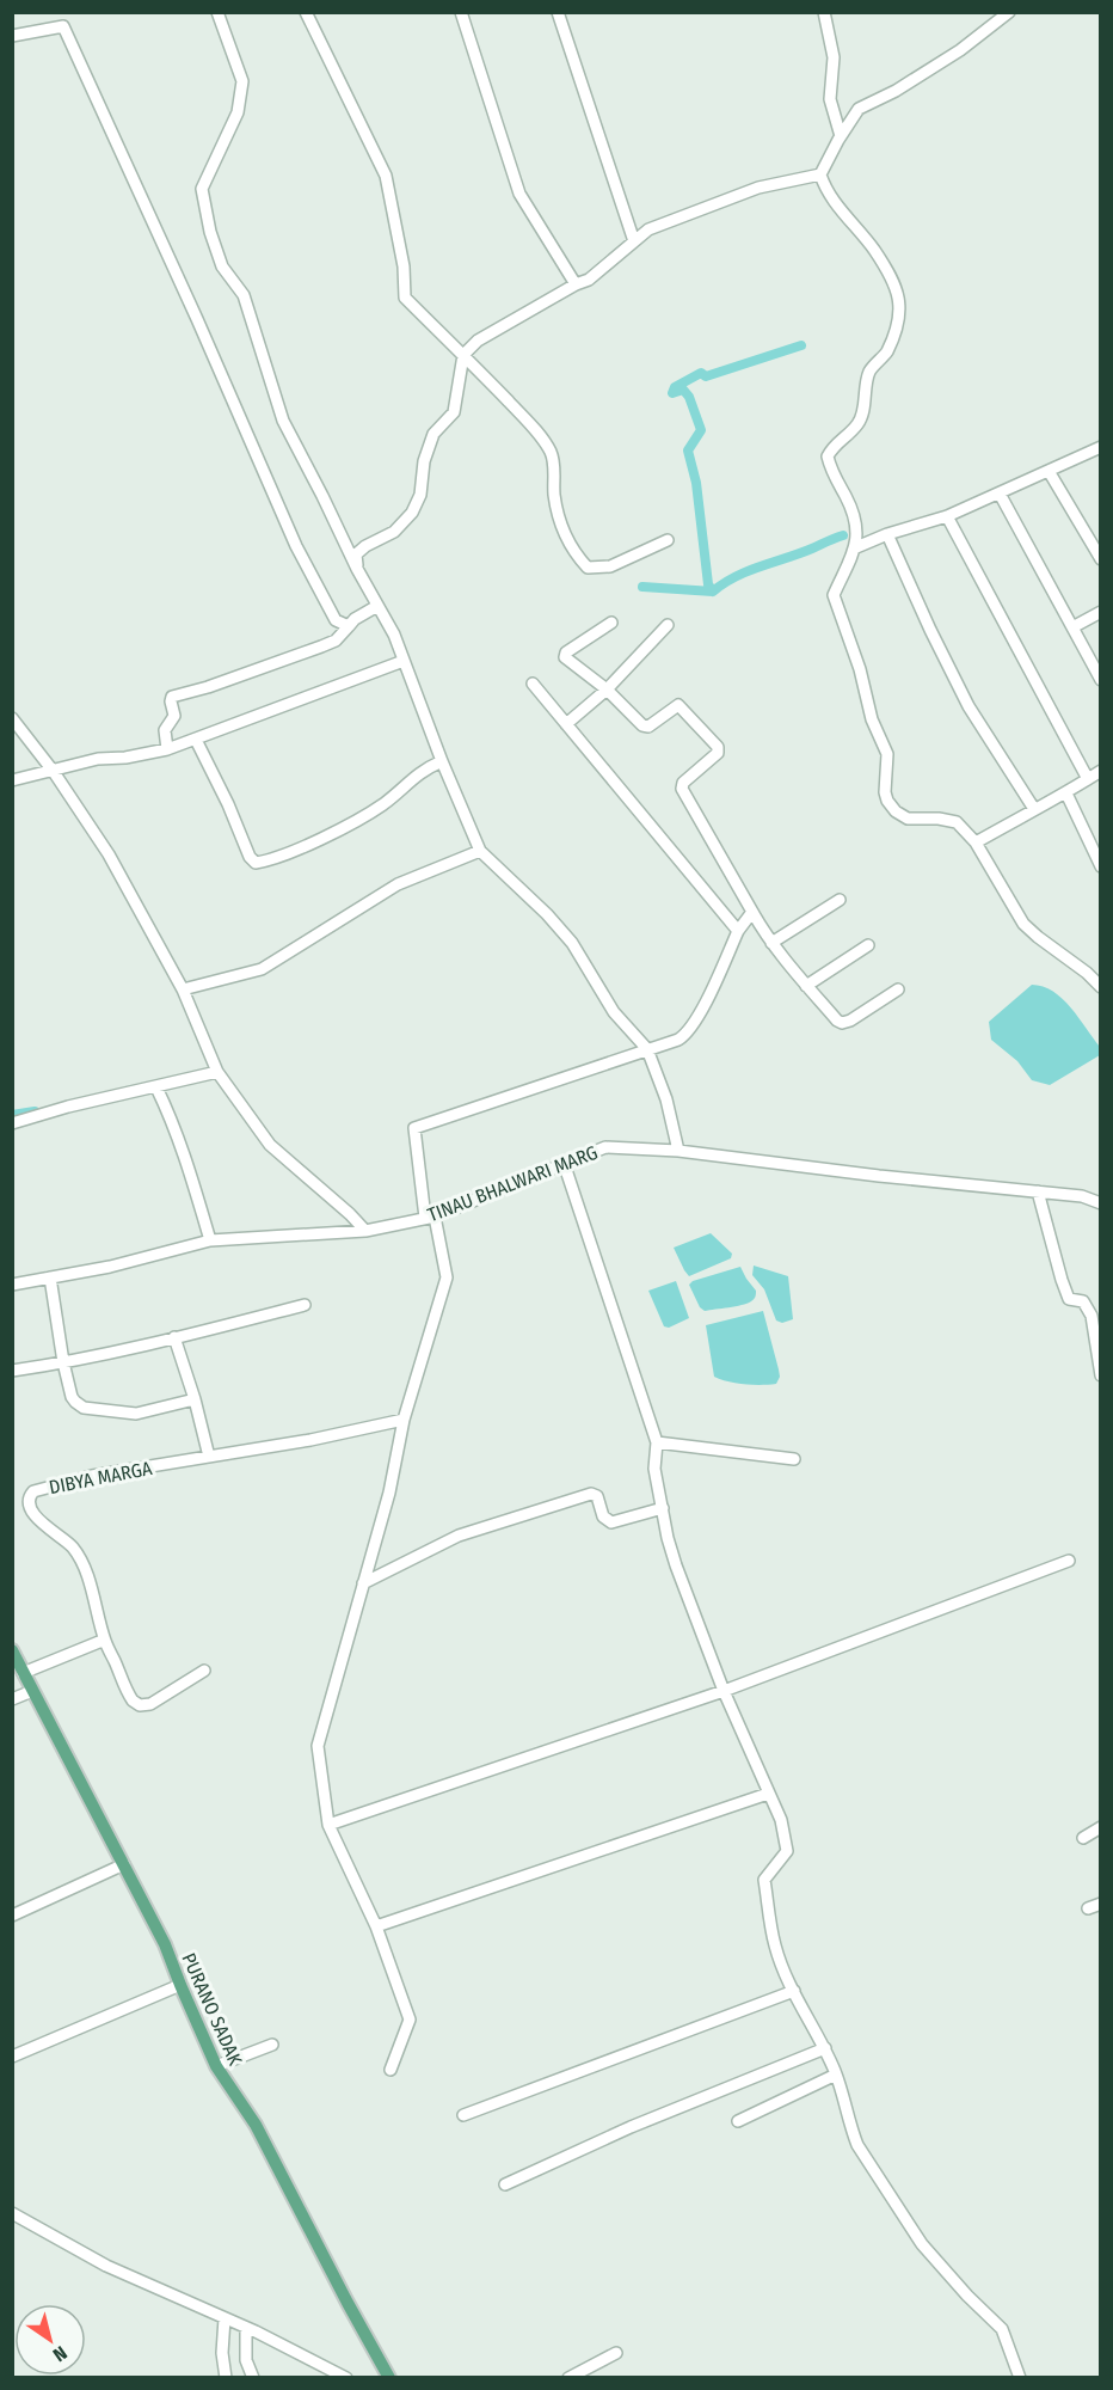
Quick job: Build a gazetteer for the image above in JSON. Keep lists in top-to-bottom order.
{
  "streets": {
    "main road": ["PURANO SADAK"],
    "street": ["TINAU BHALWARI MARG", "DIBYA MARGA"]
  },
  "north": "bottom right"
}
